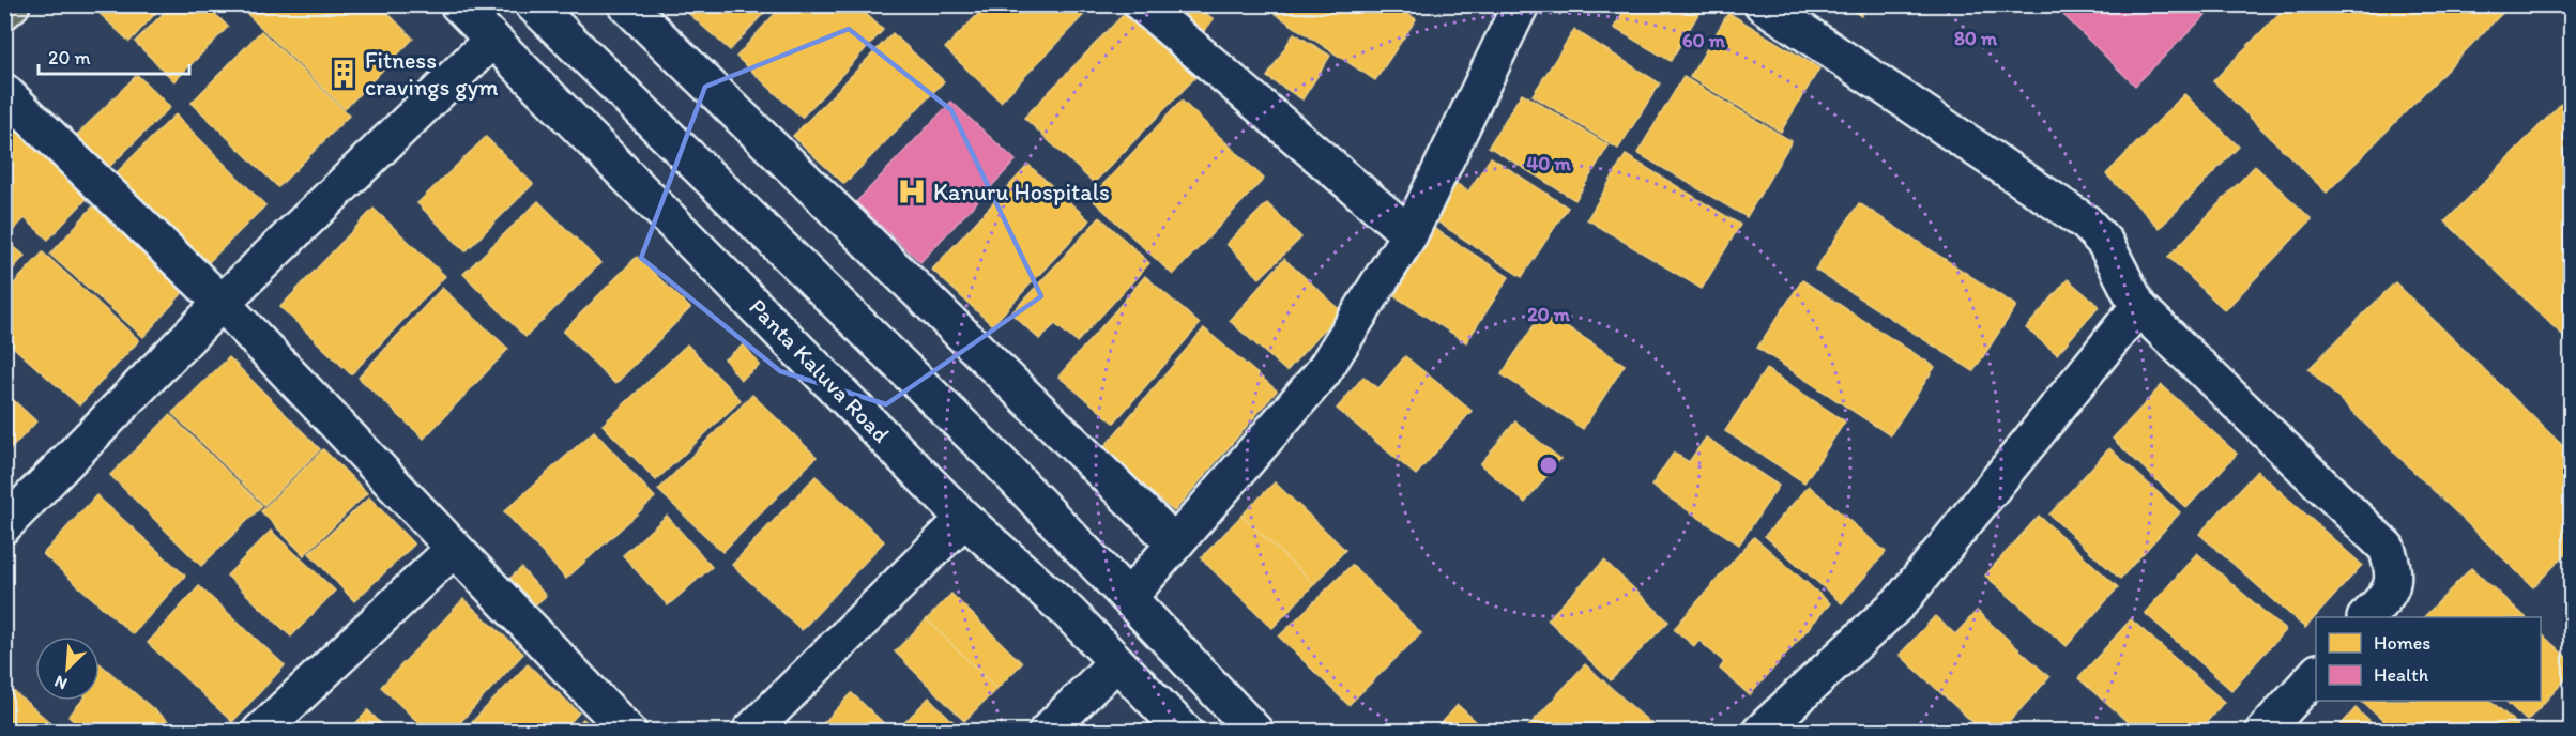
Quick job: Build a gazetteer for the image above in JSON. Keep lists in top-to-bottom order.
{
  "streets": {
    "street": ["Panta Kaluva Road"]
  },
  "places": {
    "building": ["Fitness cravings gym"],
    "hospital": ["Kanuru Hospitals"]
  },
  "legend": ["Homes", "Health"],
  "scale_bar": "20 m",
  "north": "bottom left",
  "rings": [
    "80 m",
    "60 m",
    "40 m",
    "20 m"
  ]
}
